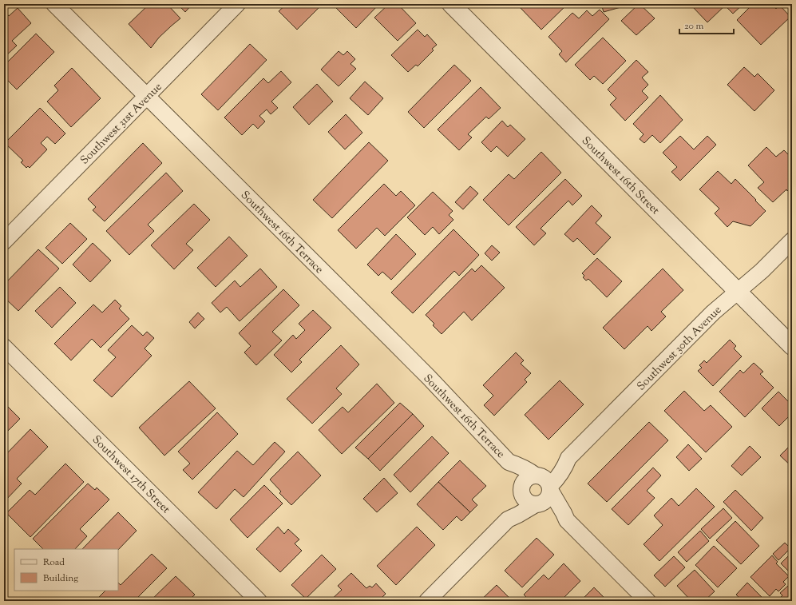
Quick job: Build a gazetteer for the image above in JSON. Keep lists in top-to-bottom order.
{
  "streets": {
    "street": [
      "Southwest 31st Avenue",
      "Southwest 16th Street",
      "Southwest 16th Terrace",
      "Southwest 30th Avenue",
      "Southwest 17th Street"
    ]
  },
  "crossings": [
    ["Southwest 31st Avenue", "Southwest 16th Terrace"],
    ["Southwest 16th Street", "Southwest 30th Avenue"],
    ["Southwest 16th Terrace", "Southwest 30th Avenue"]
  ],
  "legend": ["Road", "Building"],
  "scale_bar": "20 m"
}
